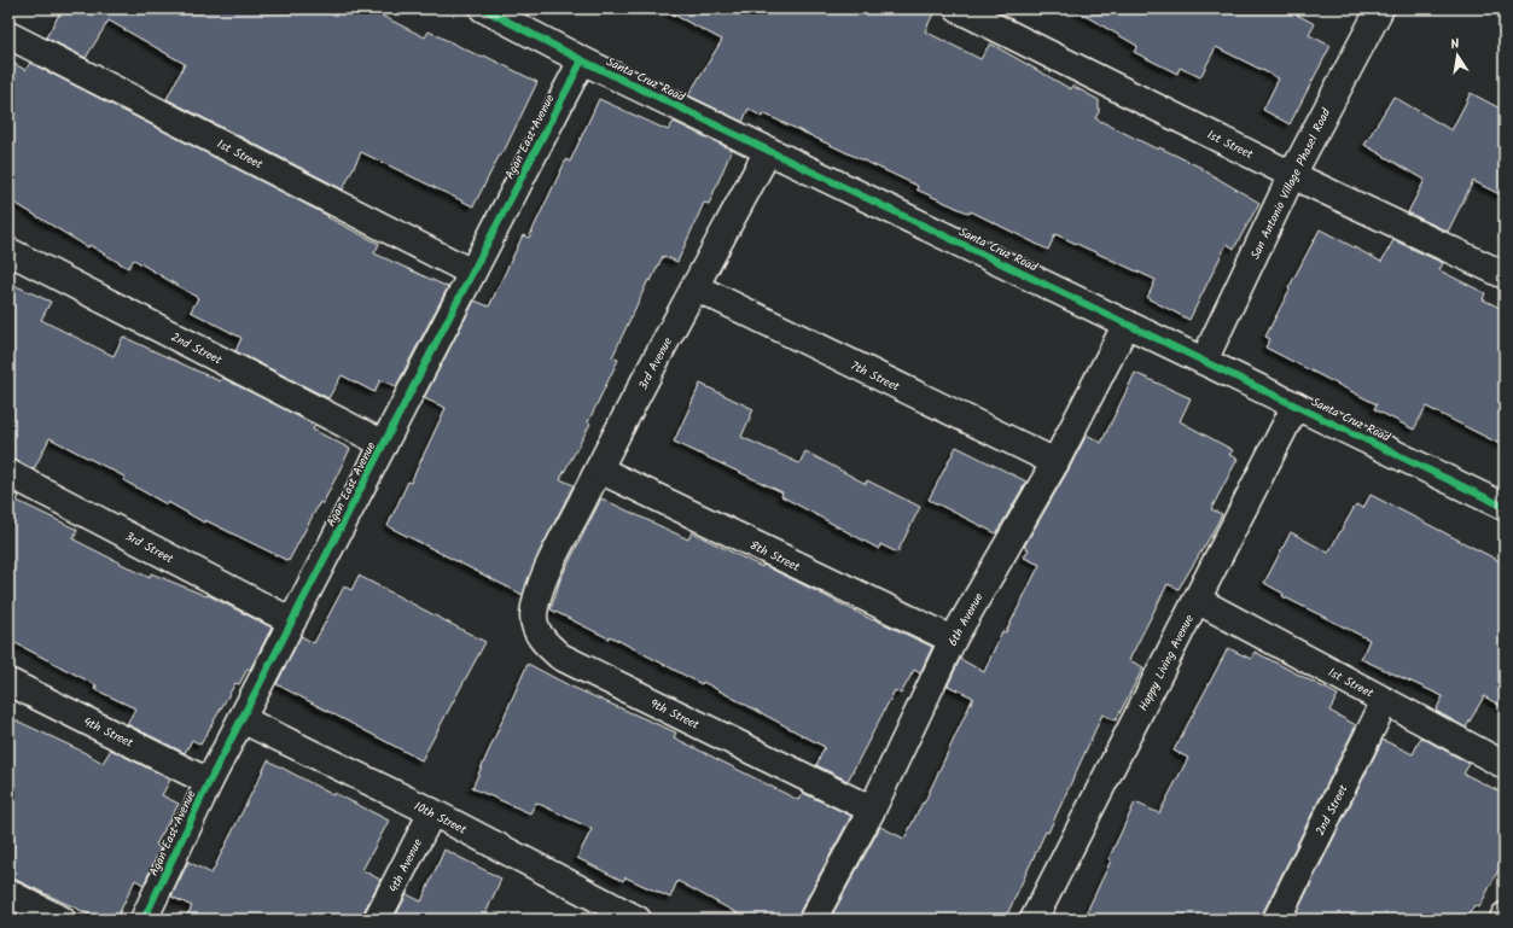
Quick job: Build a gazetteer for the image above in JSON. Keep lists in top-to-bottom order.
{
  "streets": {
    "street": [
      "Santa Cruz Road",
      "Agan East Avenue",
      "1st Street",
      "San Antonio Village Phase1 Road",
      "2nd Street",
      "3rd Avenue",
      "7th Street",
      "3rd Street",
      "8th Street",
      "6th Avenue",
      "Happy Living Avenue",
      "9th Street",
      "4th Street",
      "10th Street",
      "4th Avenue"
    ]
  },
  "crossings": [
    ["Santa Cruz Road", "Agan East Avenue"],
    ["Santa Cruz Road", "San Antonio Village Phase1 Road"],
    ["Santa Cruz Road", "3rd Avenue"],
    ["Santa Cruz Road", "6th Avenue"],
    ["Santa Cruz Road", "Happy Living Avenue"],
    ["Agan East Avenue", "1st Street"],
    ["Agan East Avenue", "2nd Street"],
    ["Agan East Avenue", "3rd Street"],
    ["Agan East Avenue", "4th Street"],
    ["Agan East Avenue", "10th Street"],
    ["1st Street", "San Antonio Village Phase1 Road"],
    ["1st Street", "2nd Street"],
    ["1st Street", "Happy Living Avenue"],
    ["3rd Avenue", "7th Street"],
    ["3rd Avenue", "8th Street"],
    ["3rd Avenue", "9th Street"],
    ["7th Street", "6th Avenue"],
    ["8th Street", "6th Avenue"],
    ["6th Avenue", "9th Street"],
    ["10th Street", "4th Avenue"]
  ],
  "north": "top"
}
